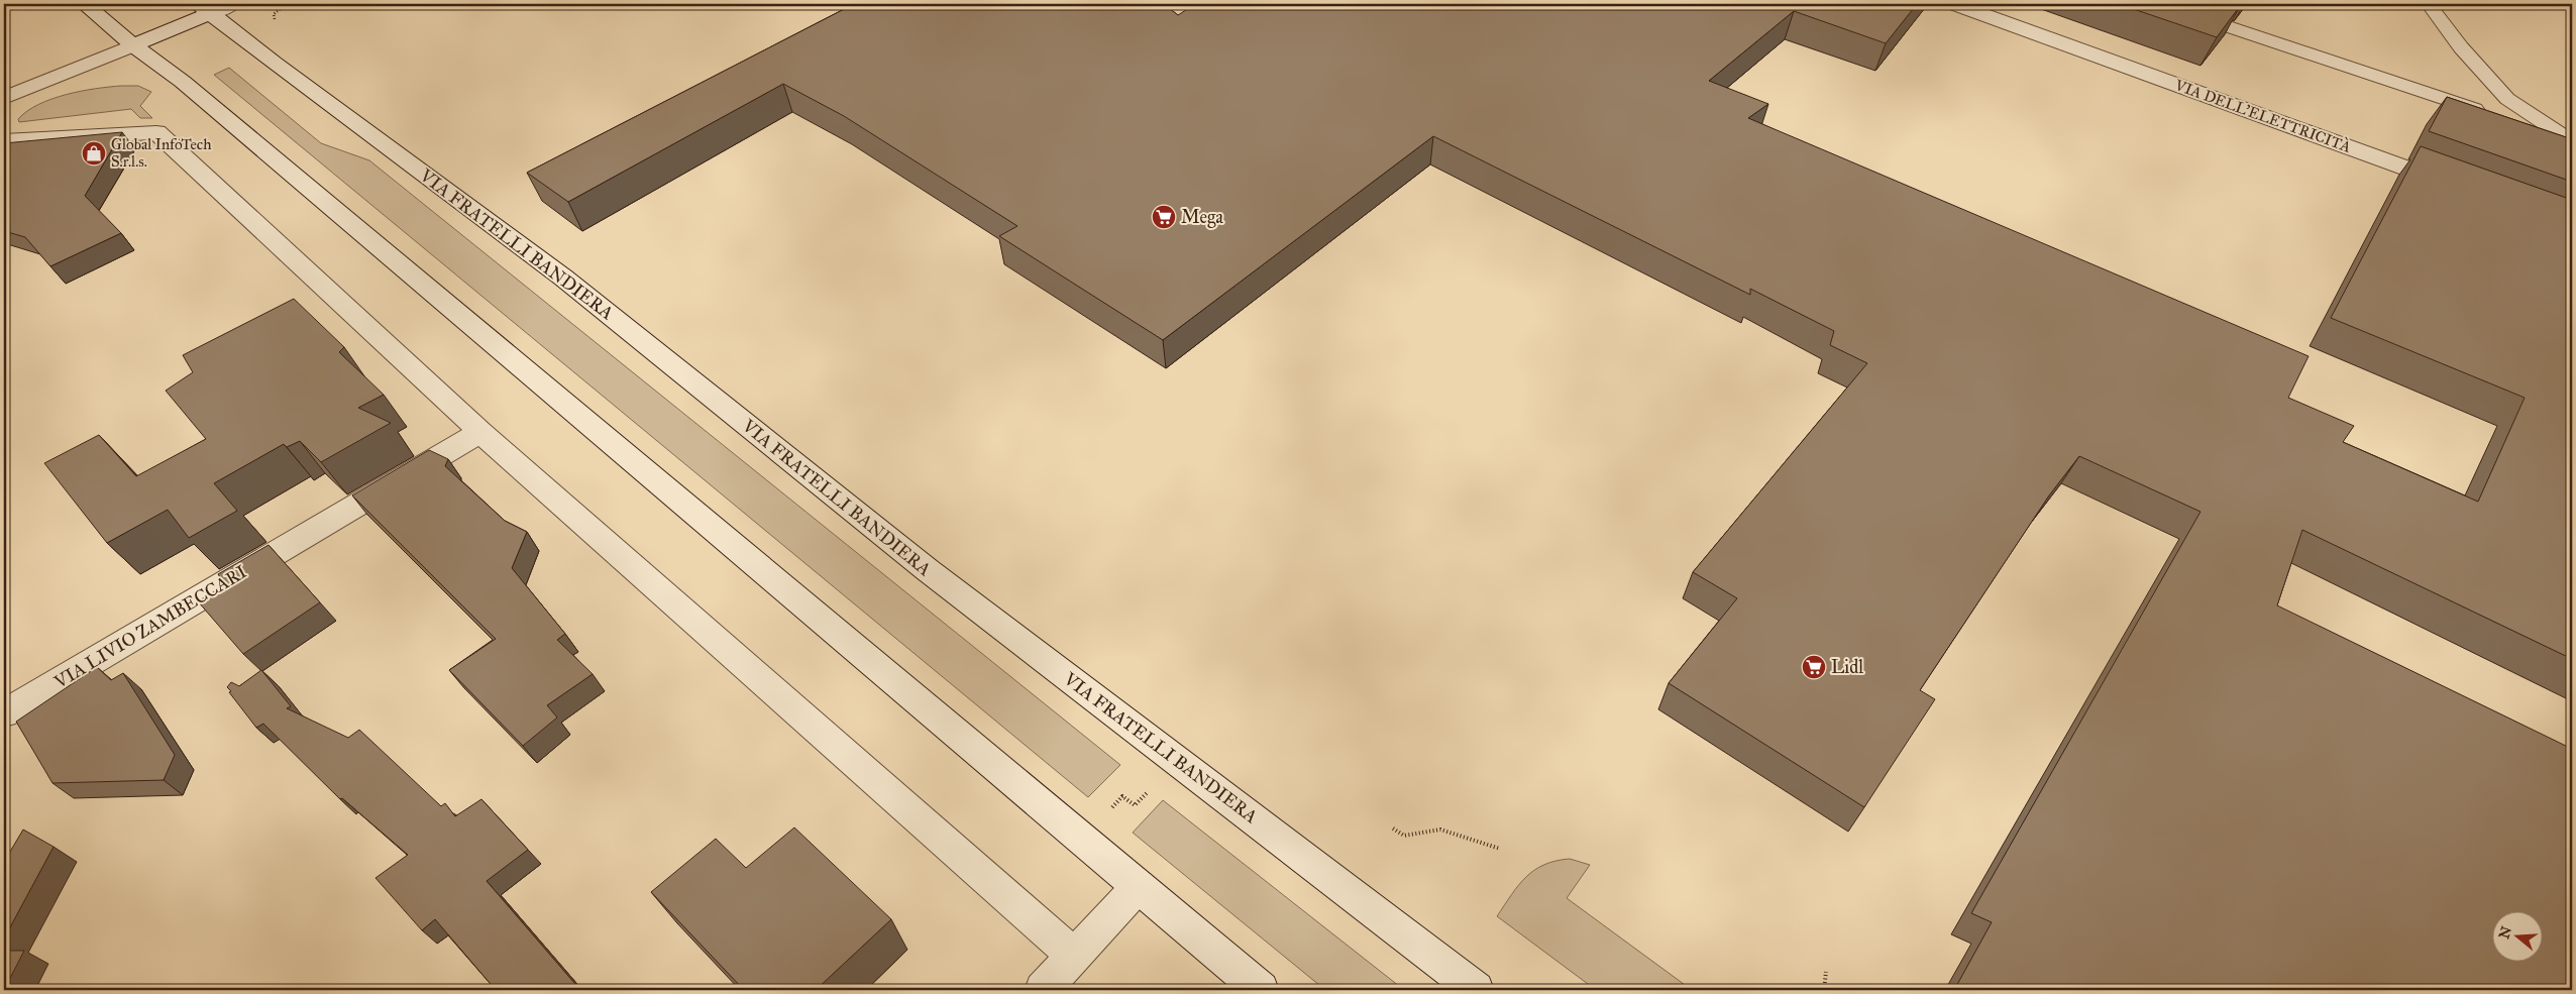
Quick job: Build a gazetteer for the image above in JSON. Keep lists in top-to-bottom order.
{
  "streets": {
    "main road": ["VIA DELL'ELETTRICITÀ", "VIA FRATELLI BANDIERA", "VIA LIVIO ZAMBECCARI"]
  },
  "places": {
    "shop": ["Global InfoTech S.r.l.s."],
    "supermarket": ["Mega", "Lidl"]
  },
  "north": "left"
}
